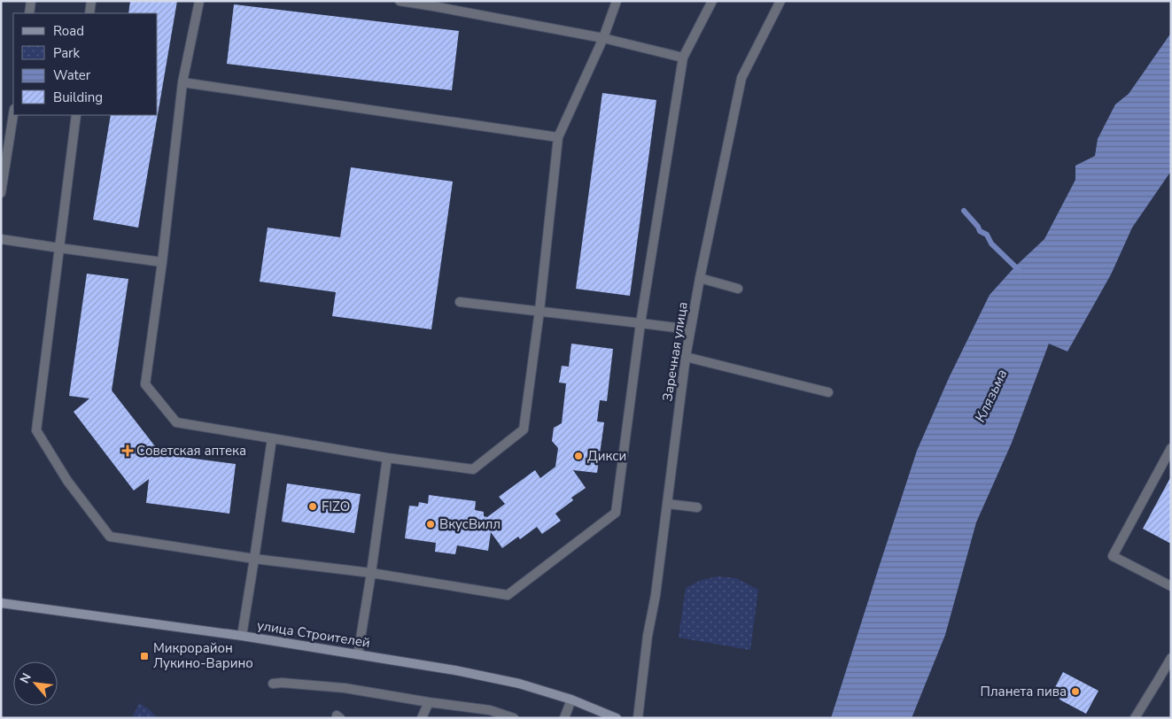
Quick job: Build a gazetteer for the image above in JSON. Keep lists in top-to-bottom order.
{
  "streets": {
    "street": ["Заречная улица", "улица Строителей"]
  },
  "water": ["Клязьма"],
  "places": {
    "health": ["Советская аптека"],
    "other": [
      "Дикси",
      "FIZO",
      "ВкусВилл",
      "Планета пива"
    ],
    "transit": ["Микрорайон Лукино-Варино"]
  },
  "legend": [
    "Road",
    "Park",
    "Water",
    "Building"
  ],
  "north": "top left"
}
